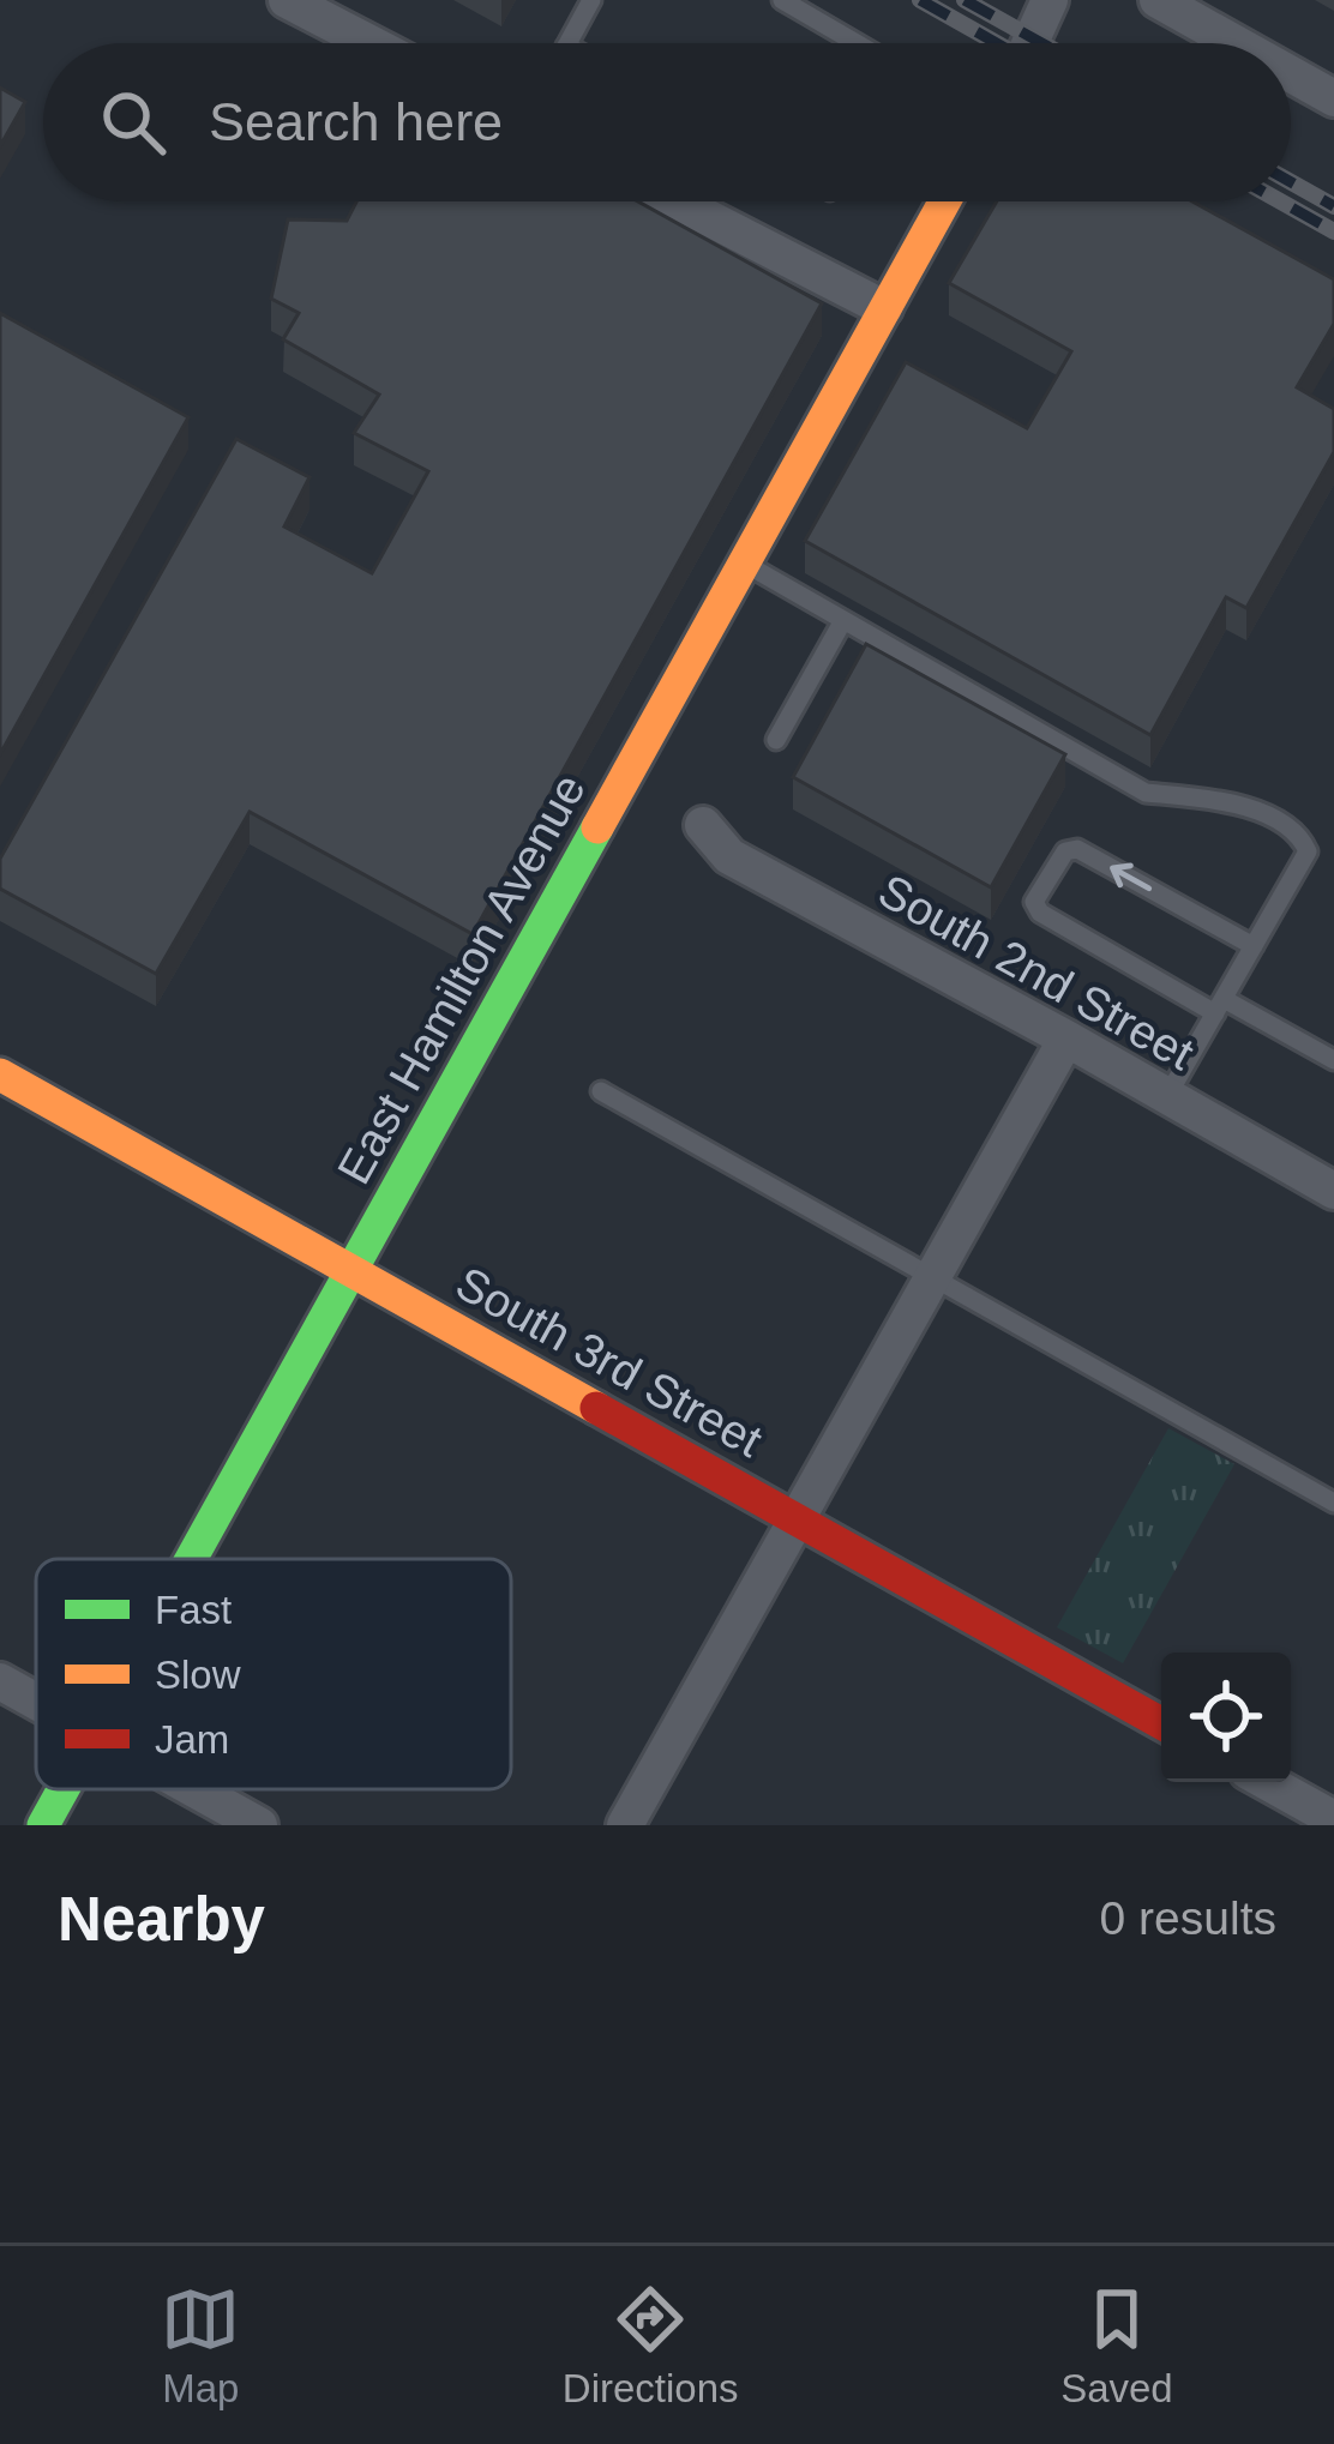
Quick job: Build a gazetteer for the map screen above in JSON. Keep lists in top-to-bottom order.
{
  "streets": {
    "street": ["South 2nd Street", "East Hamilton Avenue", "South 3rd Street"]
  },
  "crossings": [
    ["East Hamilton Avenue", "South 3rd Street"]
  ],
  "legend": ["Fast", "Slow", "Jam"],
  "page": {
    "search": "Search here",
    "heading": ["Nearby", "0 results"],
    "nav": ["Map", "Directions", "Saved"]
  }
}
